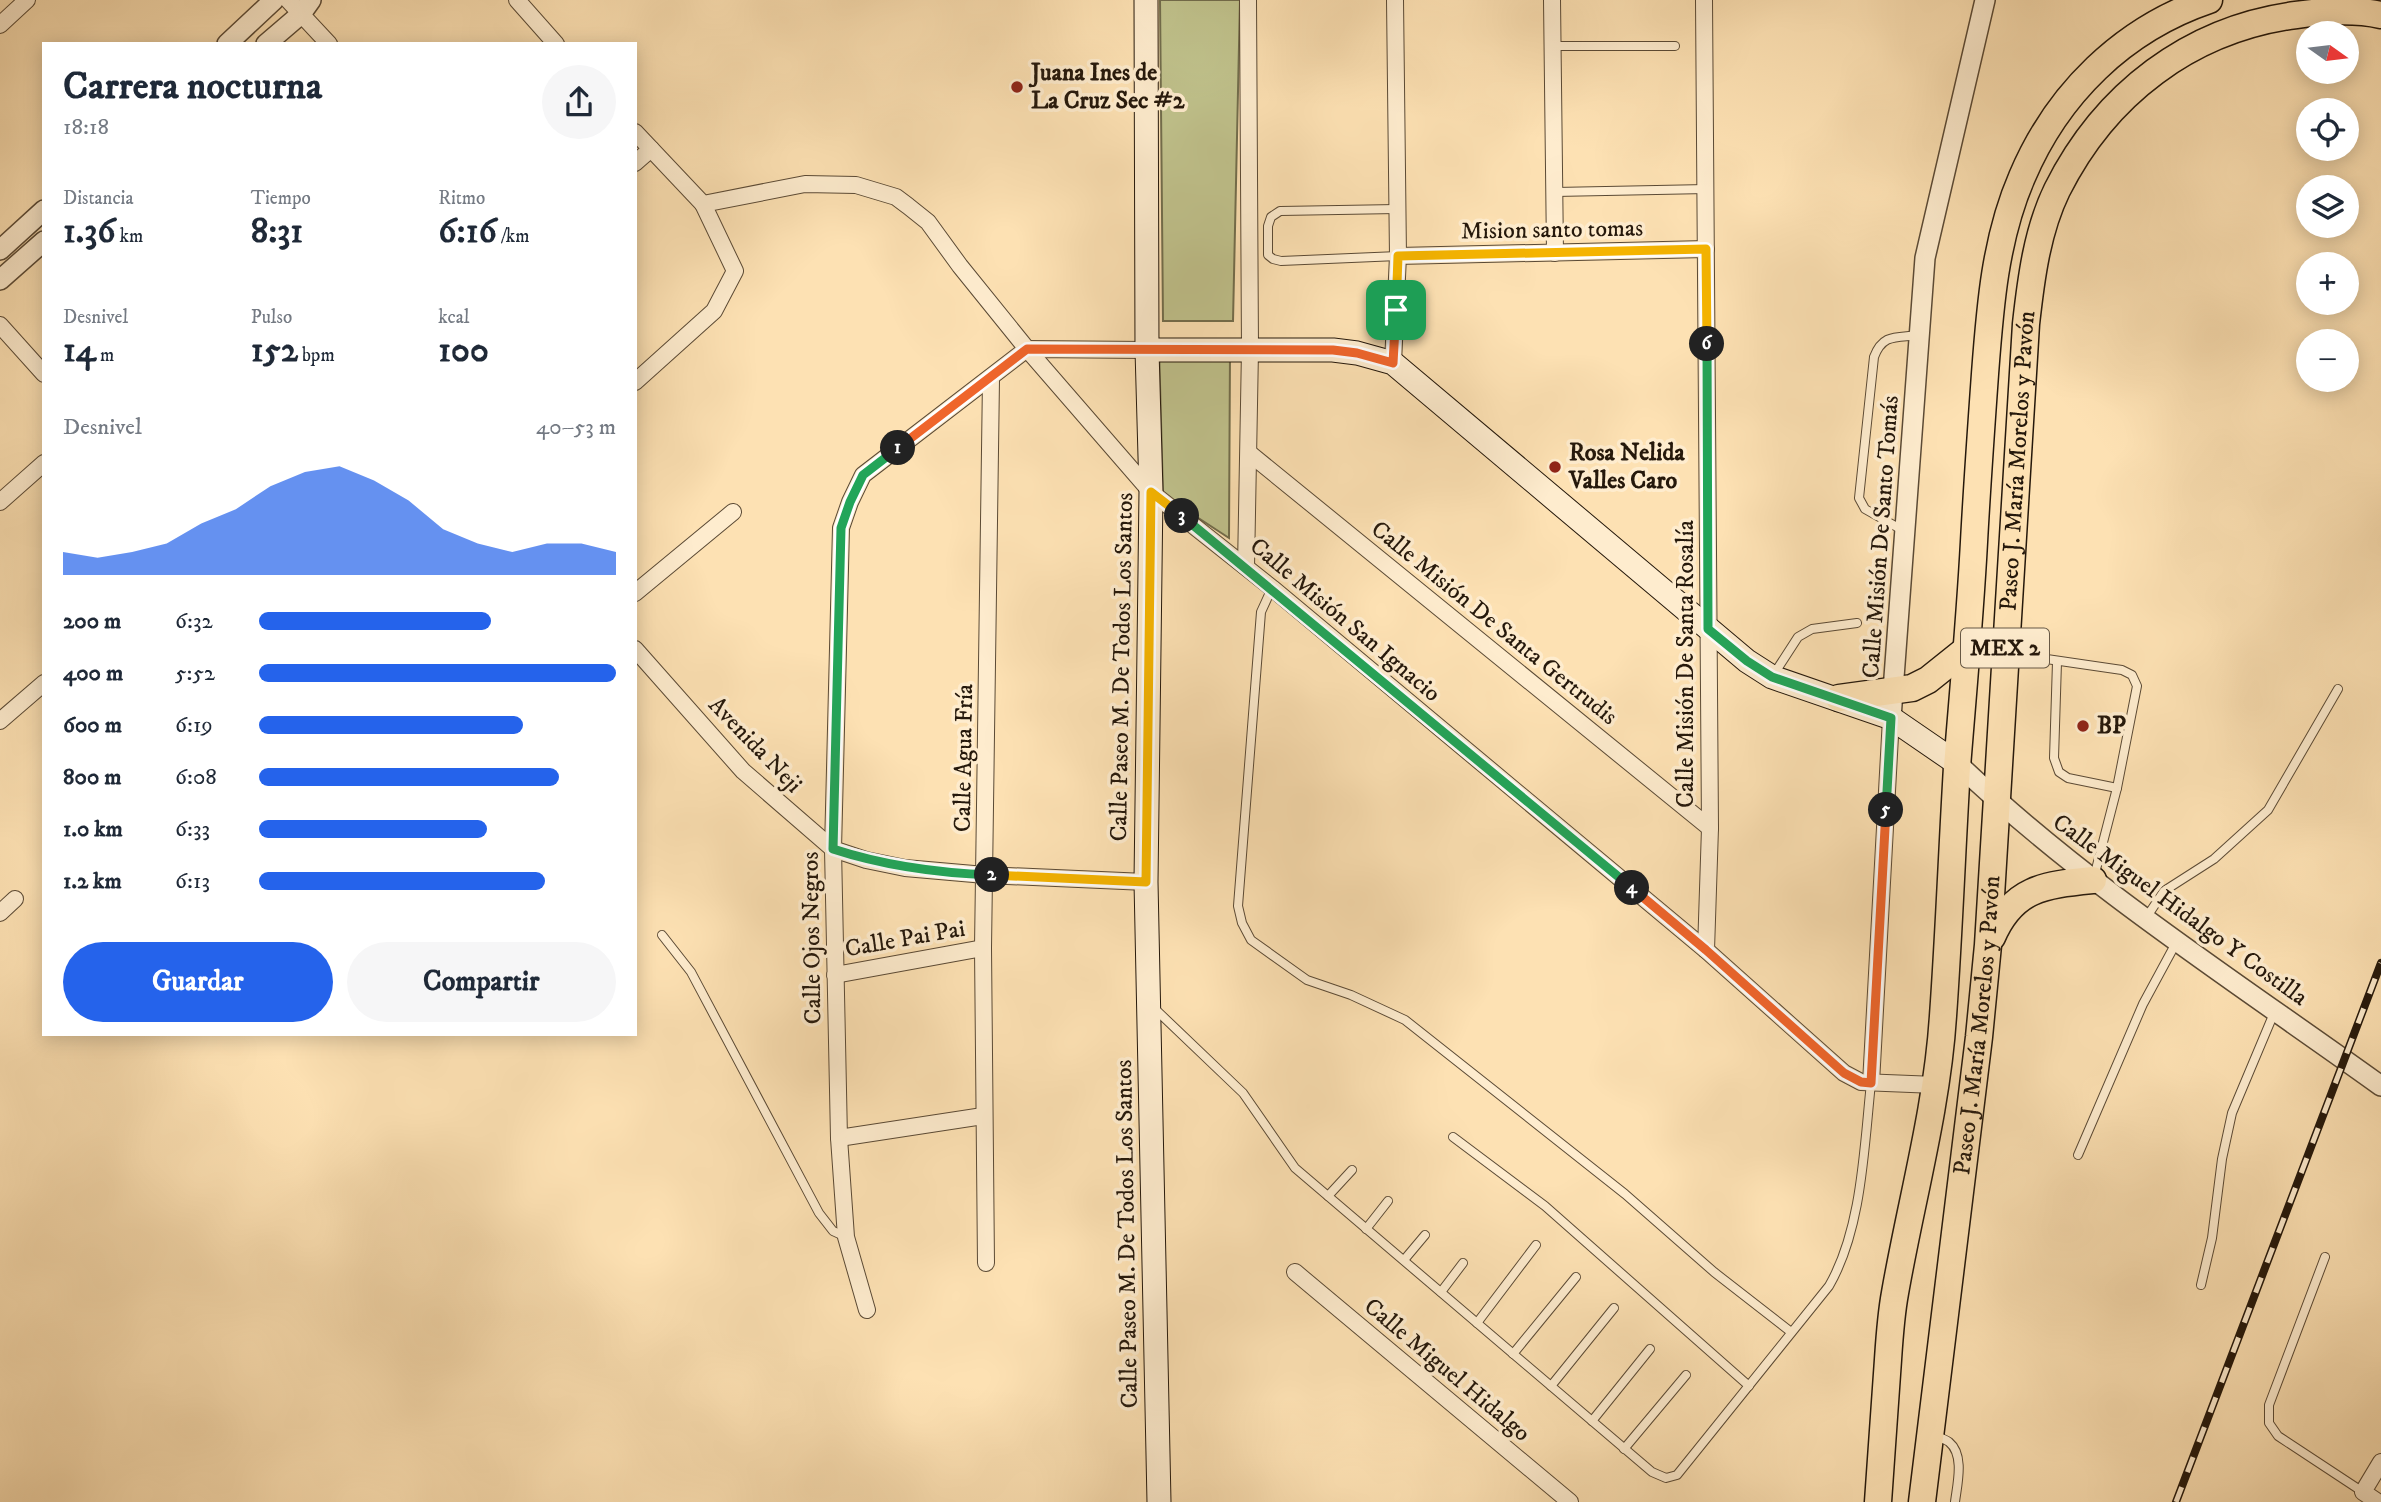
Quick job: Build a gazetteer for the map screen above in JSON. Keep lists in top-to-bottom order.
{
  "streets": {
    "highway": ["Paseo J. María Morelos y Pavón", "MEX 2"],
    "main road": ["Calle Paseo M. De Todos Los Santos"],
    "street": [
      "Mision santo tomas",
      "Calle Misión De Santo Tomás",
      "Calle Misión San Ignacio",
      "Calle Misión De Santa Gertrudis",
      "Calle Misión De Santa Rosalía",
      "Avenida Neji",
      "Calle Agua Fría",
      "Calle Miguel Hidalgo Y Costilla",
      "Calle Ojos Negros",
      "Calle Pai Pai",
      "Calle Miguel Hidalgo"
    ]
  },
  "crossings": [
    ["Mision santo tomas", "Calle Misión De Santa Rosalía"],
    ["Paseo J. María Morelos y Pavón", "Calle Misión San Ignacio"],
    ["Paseo J. María Morelos y Pavón", "Calle Miguel Hidalgo Y Costilla"],
    ["Calle Misión De Santo Tomás", "Calle Misión San Ignacio"],
    ["Calle Misión San Ignacio", "Calle Misión De Santa Rosalía"],
    ["Calle Misión San Ignacio", "Calle Paseo M. De Todos Los Santos"],
    ["Calle Misión De Santa Gertrudis", "Calle Misión De Santa Rosalía"],
    ["Calle Paseo M. De Todos Los Santos", "Avenida Neji"],
    ["Avenida Neji", "Calle Agua Fría"],
    ["Avenida Neji", "Calle Ojos Negros"],
    ["Calle Agua Fría", "Calle Ojos Negros"],
    ["Calle Agua Fría", "Calle Pai Pai"],
    ["Calle Ojos Negros", "Calle Pai Pai"]
  ],
  "places": ["Juana Ines de La Cruz Sec #2", "Rosa Nelida Valles Caro", "BP"],
  "north": "right",
  "page": {
    "map_buttons": ["+", "−"],
    "heading": ["Carrera nocturna", "18:18"],
    "stats": [
      ["Distancia", "1.36 km"],
      ["Tiempo", "8:31"],
      ["Ritmo", "6:16 /km"],
      ["Desnivel", "14 m"],
      ["Pulso", "152 bpm"],
      ["kcal", "100"]
    ],
    "pins": [
      "6",
      "1",
      "3",
      "5",
      "2",
      "4"
    ],
    "chart": ["Desnivel", "40–53 m"],
    "list": [
      {
        "name": "200 m",
        "note": "6:32"
      },
      {
        "name": "400 m",
        "note": "5:52"
      },
      {
        "name": "600 m",
        "note": "6:19"
      },
      {
        "name": "800 m",
        "note": "6:08"
      },
      {
        "name": "1.0 km",
        "note": "6:33"
      },
      {
        "name": "1.2 km",
        "note": "6:13"
      }
    ],
    "buttons": ["Guardar", "Compartir"]
  }
}
